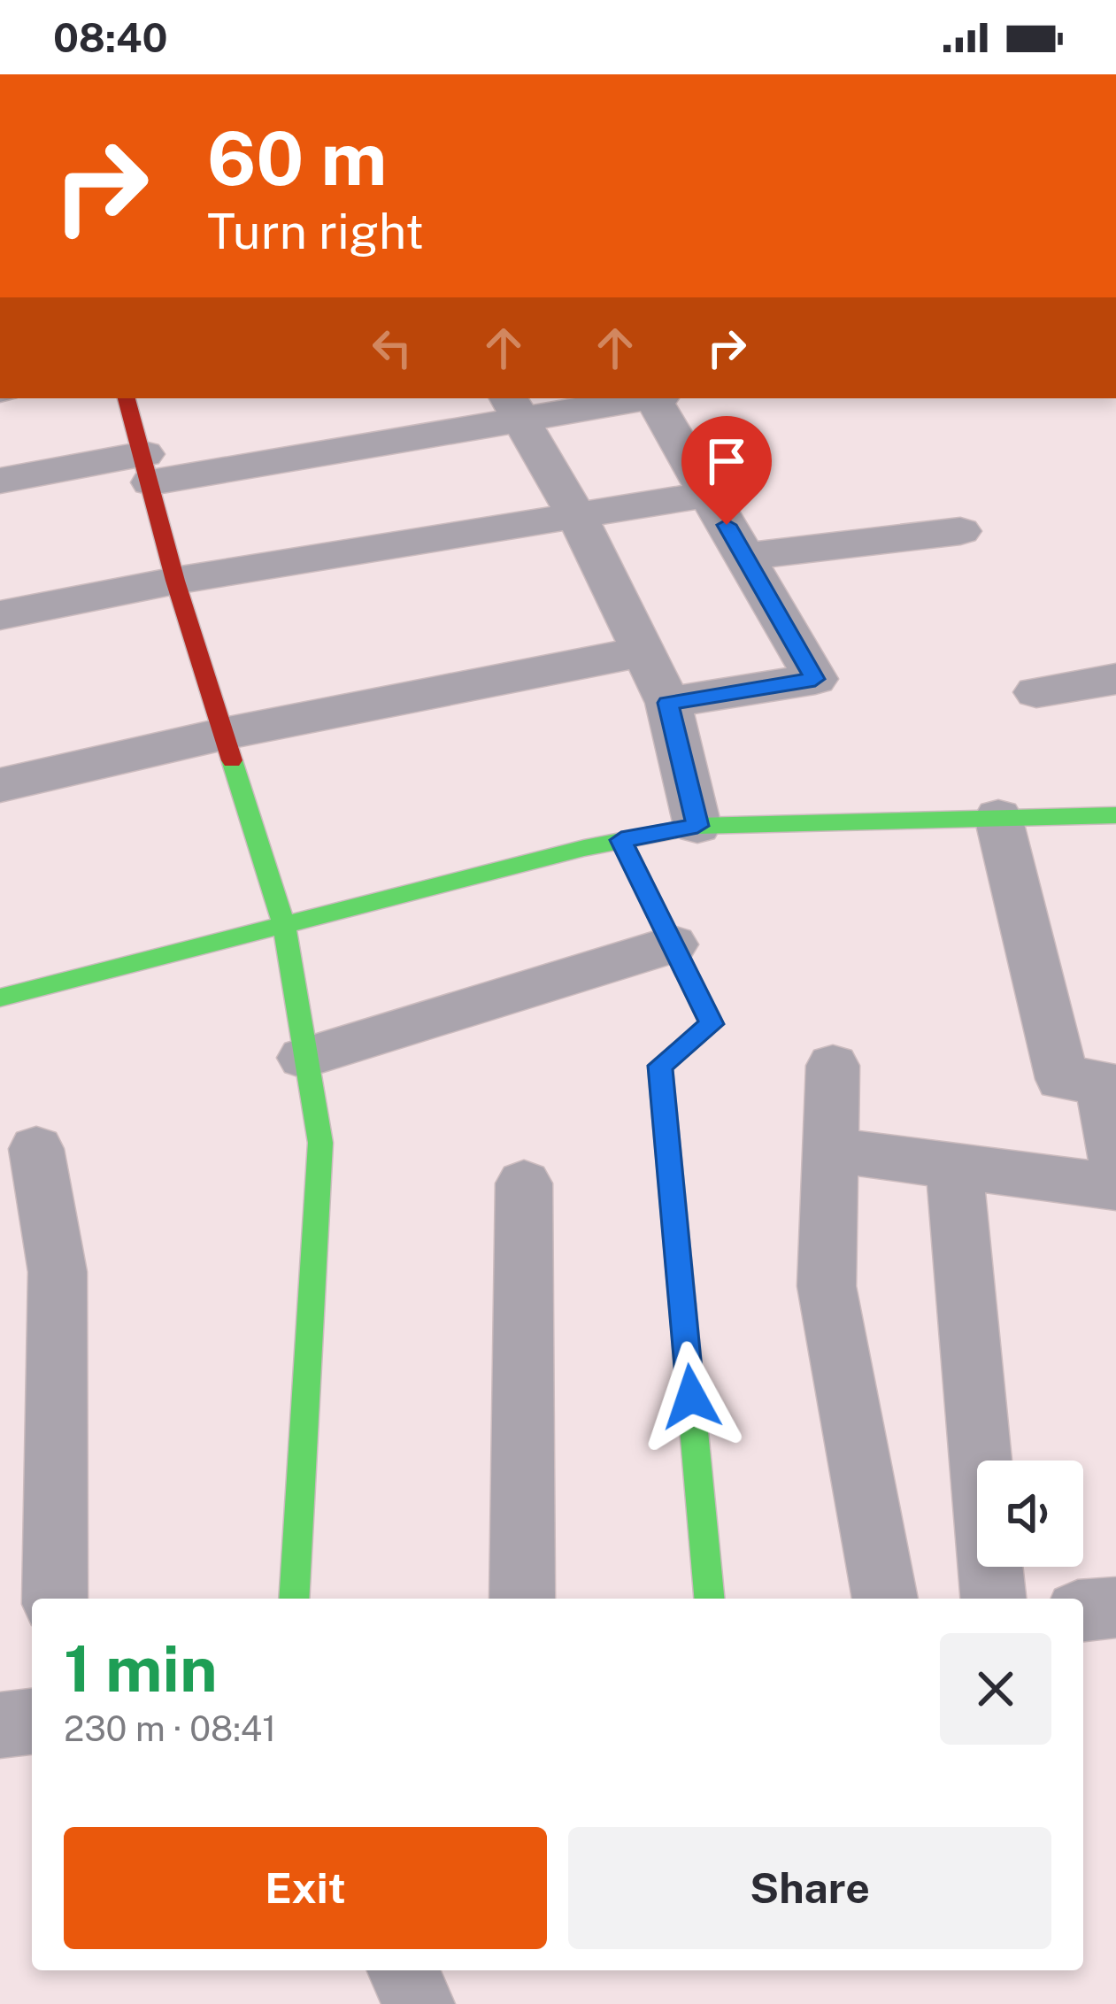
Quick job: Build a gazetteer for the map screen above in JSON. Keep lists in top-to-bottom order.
{
  "page": {
    "status": "08:40",
    "turn": ["60 m", "Turn right"],
    "heading": ["1 min", "230 m · 08:41"],
    "buttons": ["Exit", "Share"]
  }
}
